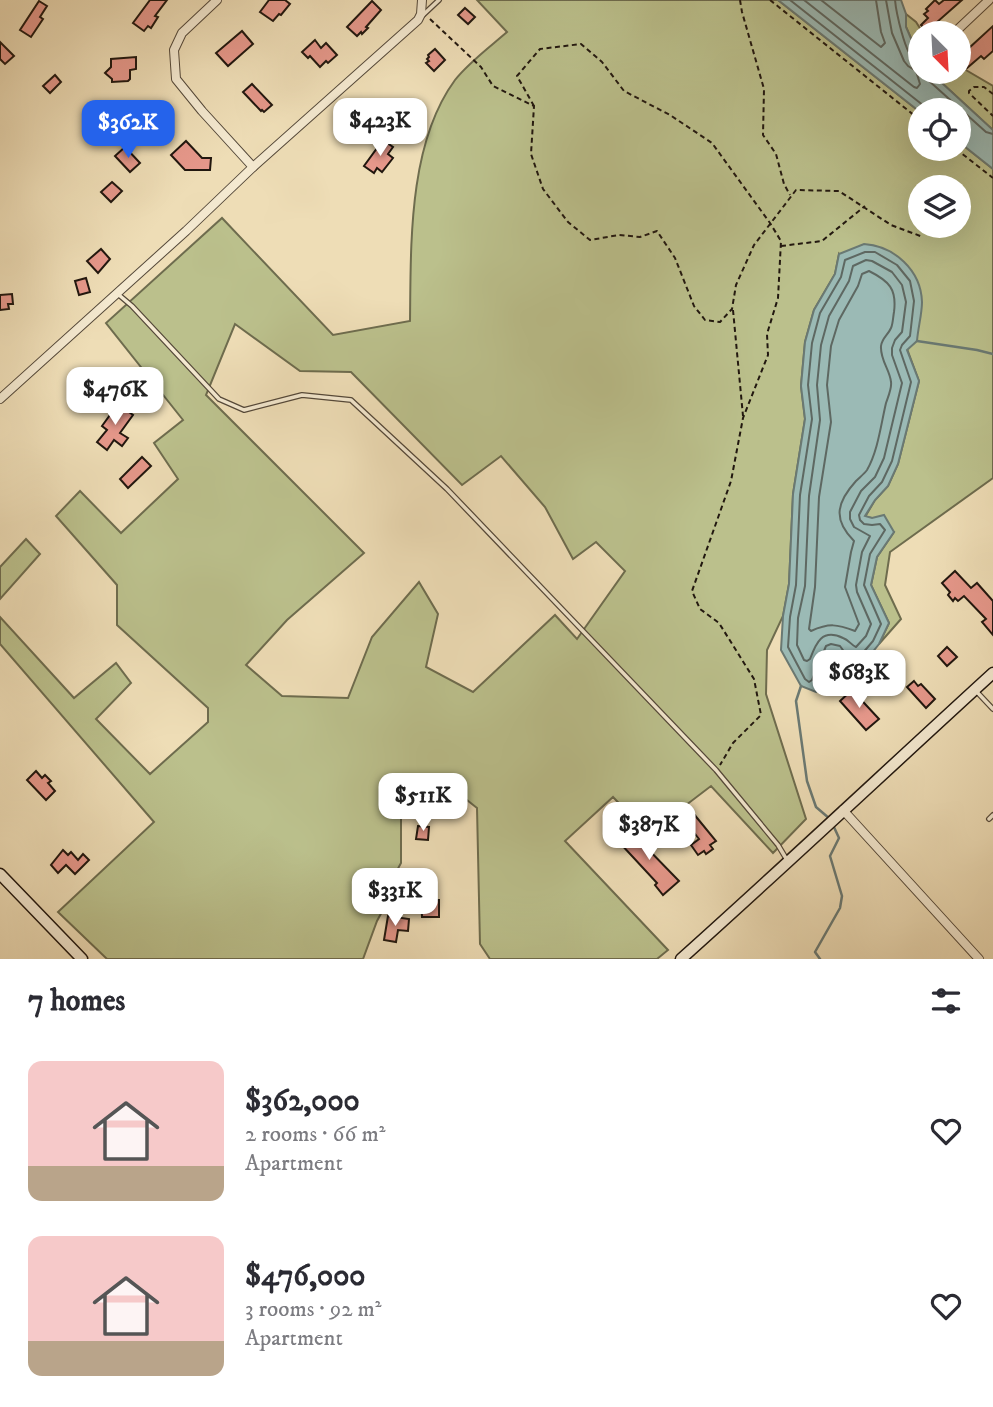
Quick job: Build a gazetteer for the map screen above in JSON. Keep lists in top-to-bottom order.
{
  "north": "bottom right",
  "page": {
    "price": [
      "$423K",
      "$362K",
      "$476K",
      "$683K",
      "$511K",
      "$387K",
      "$331K"
    ],
    "heading": "7 homes",
    "list": [
      {
        "name": "$362,000",
        "note": "2 rooms · 66 m² · Apartment"
      },
      {
        "name": "$476,000",
        "note": "3 rooms · 92 m² · Apartment"
      }
    ]
  }
}
